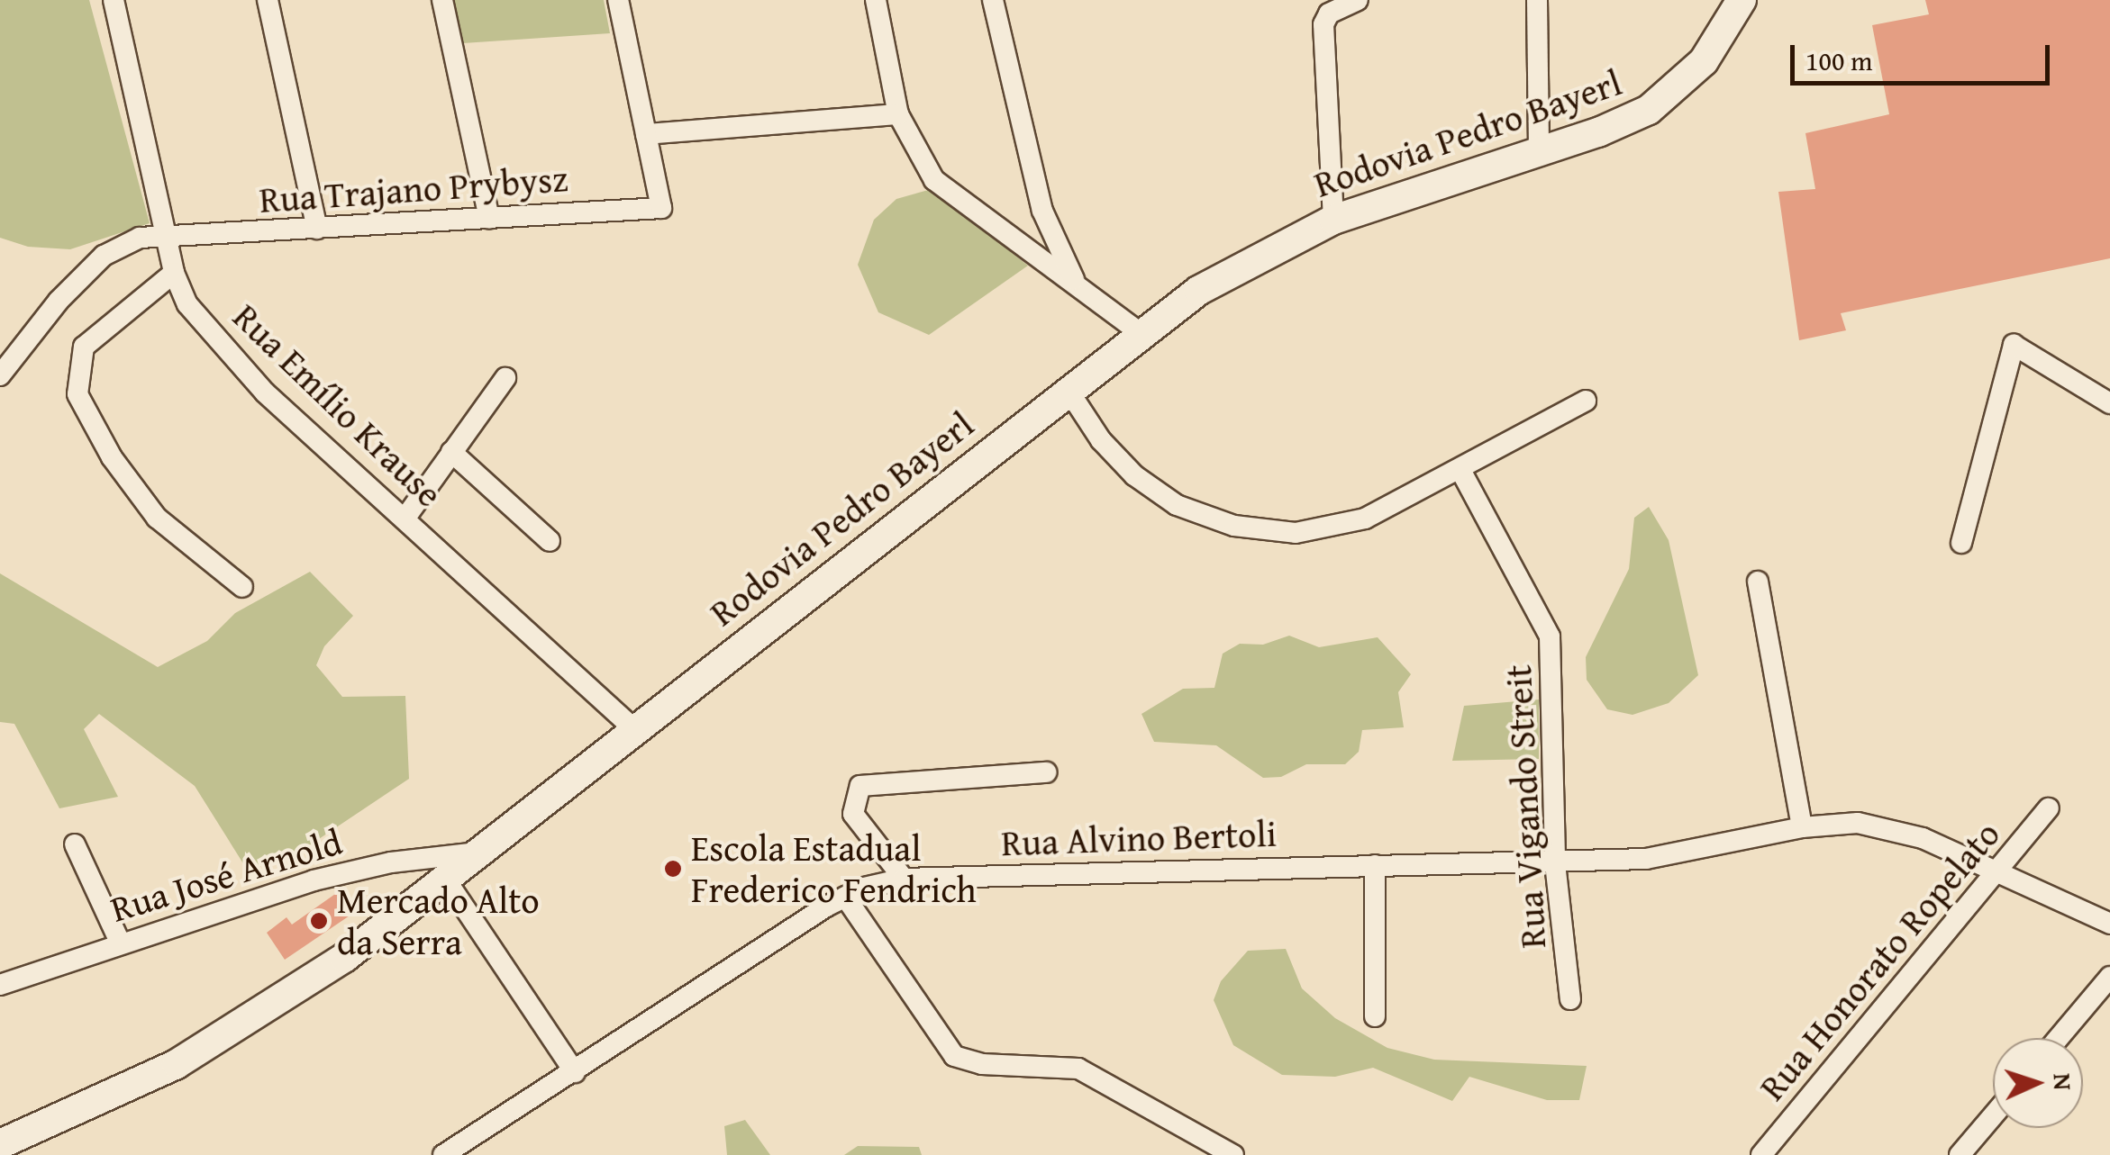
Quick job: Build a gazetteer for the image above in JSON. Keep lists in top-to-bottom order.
{
  "streets": {
    "main road": ["Rodovia Pedro Bayerl"],
    "street": [
      "Rua Trajano Prybysz",
      "Rua Emílio Krause",
      "Rua Vigando Streit",
      "Rua Alvino Bertoli",
      "Rua José Arnold",
      "Rua Honorato Ropelato"
    ]
  },
  "crossings": [
    ["Rodovia Pedro Bayerl", "Rua Emílio Krause"],
    ["Rodovia Pedro Bayerl", "Rua José Arnold"],
    ["Rua Trajano Prybysz", "Rua Emílio Krause"],
    ["Rua Vigando Streit", "Rua Alvino Bertoli"],
    ["Rua Alvino Bertoli", "Rua Honorato Ropelato"]
  ],
  "places": ["Escola Estadual Frederico Fendrich", "Mercado Alto da Serra"],
  "scale_bar": "100 m",
  "north": "right"
}
